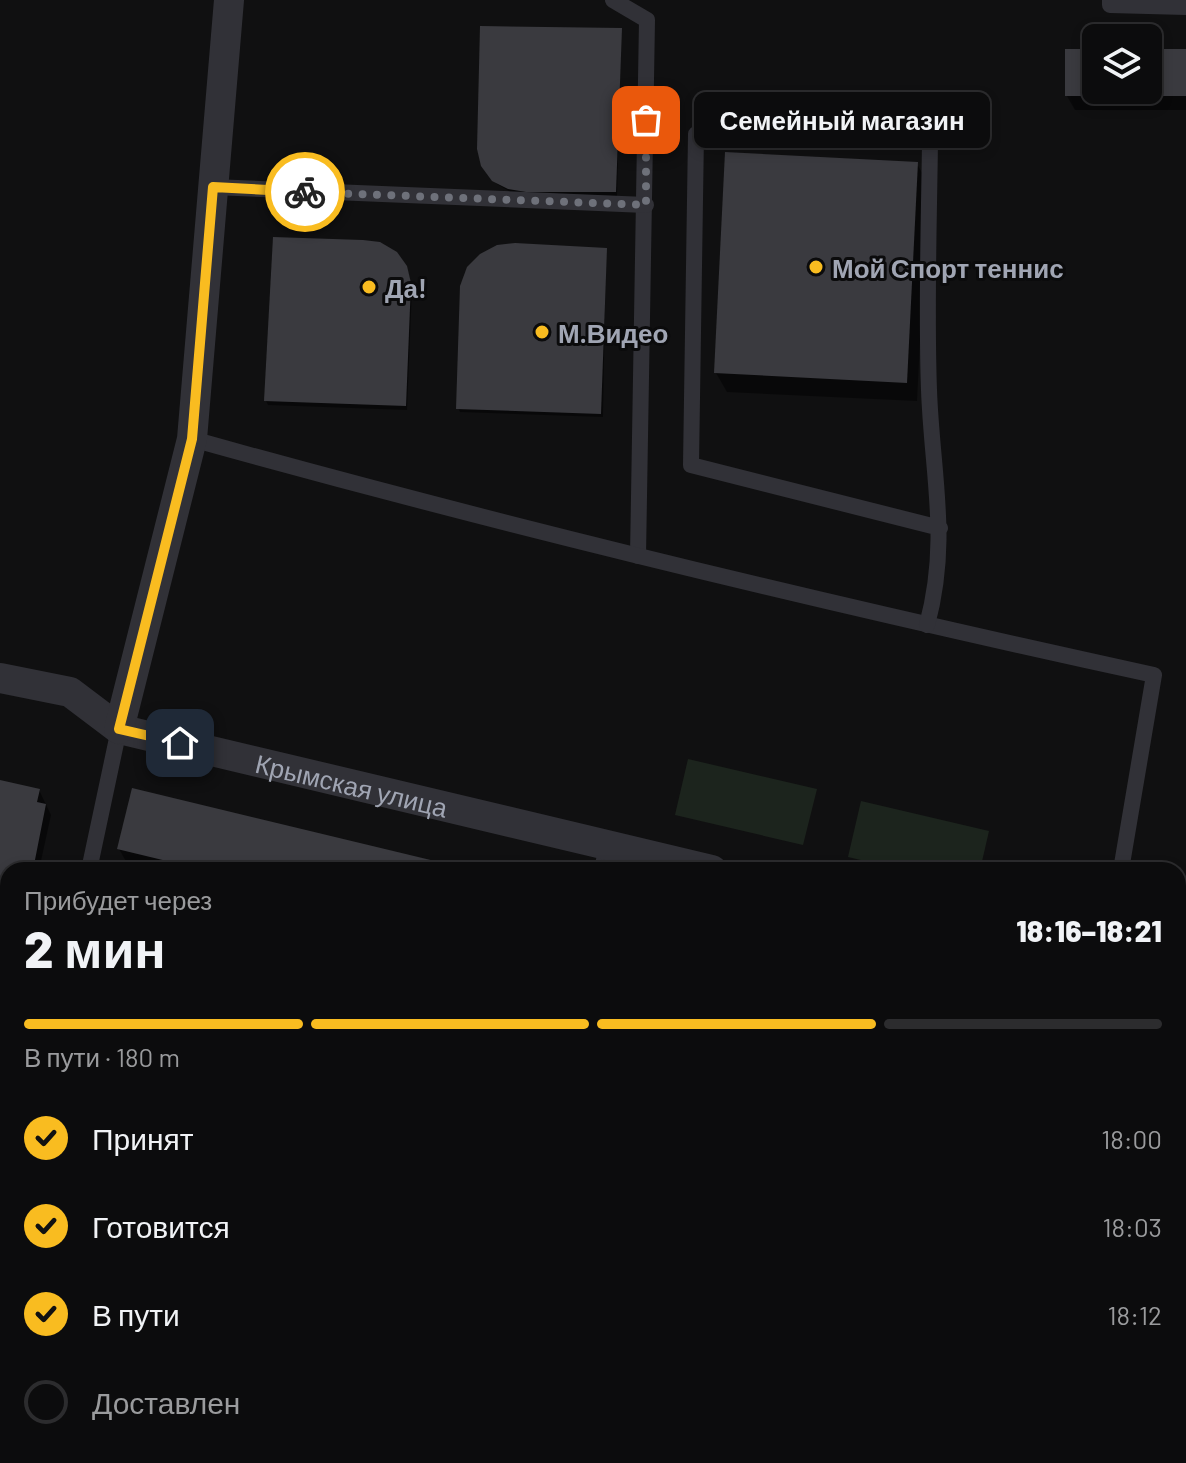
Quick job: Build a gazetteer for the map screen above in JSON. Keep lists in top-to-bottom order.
{
  "streets": {
    "street": ["Крымская улица"]
  },
  "places": [
    "Семейный магазин",
    "Мой Спорт теннис",
    "Да!",
    "М.Видео"
  ],
  "page": {
    "bubble": "Семейный магазин",
    "heading": ["2 мин", "Прибудет через", "18:16–18:21"],
    "bar": "В пути · 180 m",
    "list": [
      ["Принят", "18:00"],
      ["Готовится", "18:03"],
      ["В пути", "18:12"],
      "Доставлен"
    ]
  }
}
